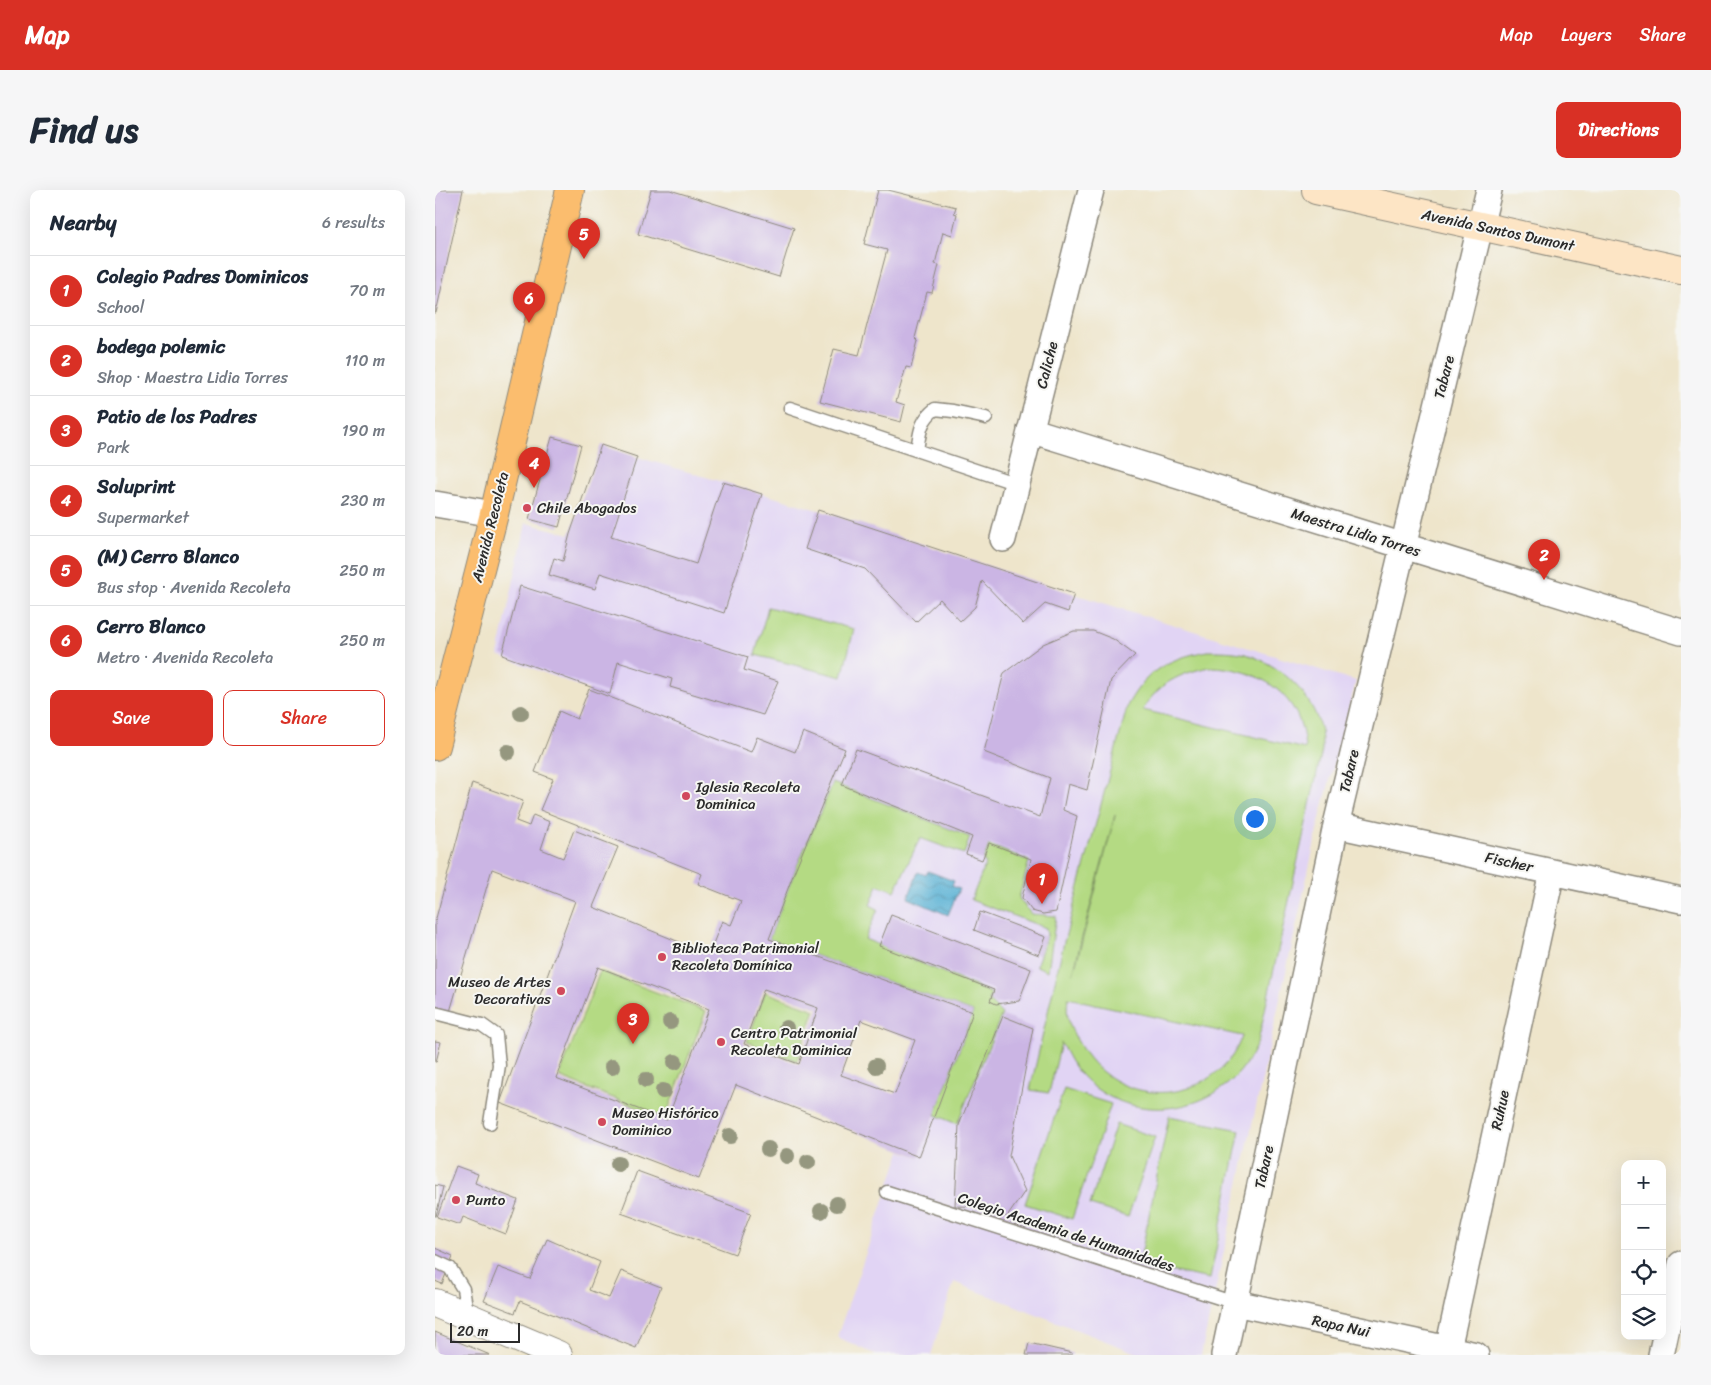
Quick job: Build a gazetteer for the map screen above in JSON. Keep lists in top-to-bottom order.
{
  "streets": {
    "main road": ["Avenida Santos Dumont", "Avenida Recoleta"],
    "street": [
      "Caliche",
      "Tabare",
      "Maestra Lidia Torres",
      "Fischer",
      "Ruhue",
      "Rapa Nui"
    ],
    "lane": ["Colegio Academia de Humanidades"]
  },
  "crossings": [
    ["Avenida Santos Dumont", "Tabare"],
    ["Caliche", "Maestra Lidia Torres"],
    ["Tabare", "Maestra Lidia Torres"],
    ["Tabare", "Fischer"],
    ["Tabare", "Colegio Academia de Humanidades"],
    ["Tabare", "Rapa Nui"],
    ["Fischer", "Ruhue"],
    ["Ruhue", "Rapa Nui"],
    ["Colegio Academia de Humanidades", "Rapa Nui"]
  ],
  "places": [
    "Chile Abogados",
    "Iglesia Recoleta Dominica",
    "Biblioteca Patrimonial Recoleta Domínica",
    "Museo de Artes Decorativas",
    "Centro Patrimonial Recoleta Dominica",
    "Museo Histórico Dominico",
    "Punto"
  ],
  "scale_bar": "20 m",
  "page": {
    "header": "Map",
    "nav": ["Map", "Layers", "Share"],
    "title": "Find us",
    "buttons": [
      "Directions",
      ["Save", "Share"]
    ],
    "heading": ["Nearby", "6 results"],
    "pins": [
      "5",
      "6",
      "4",
      "2",
      "1",
      "3"
    ],
    "list": [
      {
        "mark": "1",
        "name": "Colegio Padres Dominicos",
        "note": "School",
        "value": "70 m"
      },
      {
        "mark": "2",
        "name": "bodega polemic",
        "note": "Shop · Maestra Lidia Torres",
        "value": "110 m"
      },
      {
        "mark": "3",
        "name": "Patio de los Padres",
        "note": "Park",
        "value": "190 m"
      },
      {
        "mark": "4",
        "name": "Soluprint",
        "note": "Supermarket",
        "value": "230 m"
      },
      {
        "mark": "5",
        "name": "(M) Cerro Blanco",
        "note": "Bus stop · Avenida Recoleta",
        "value": "250 m"
      },
      {
        "mark": "6",
        "name": "Cerro Blanco",
        "note": "Metro · Avenida Recoleta",
        "value": "250 m"
      }
    ],
    "map_buttons": ["+", "−"],
    "scale": "20 m"
  }
}
